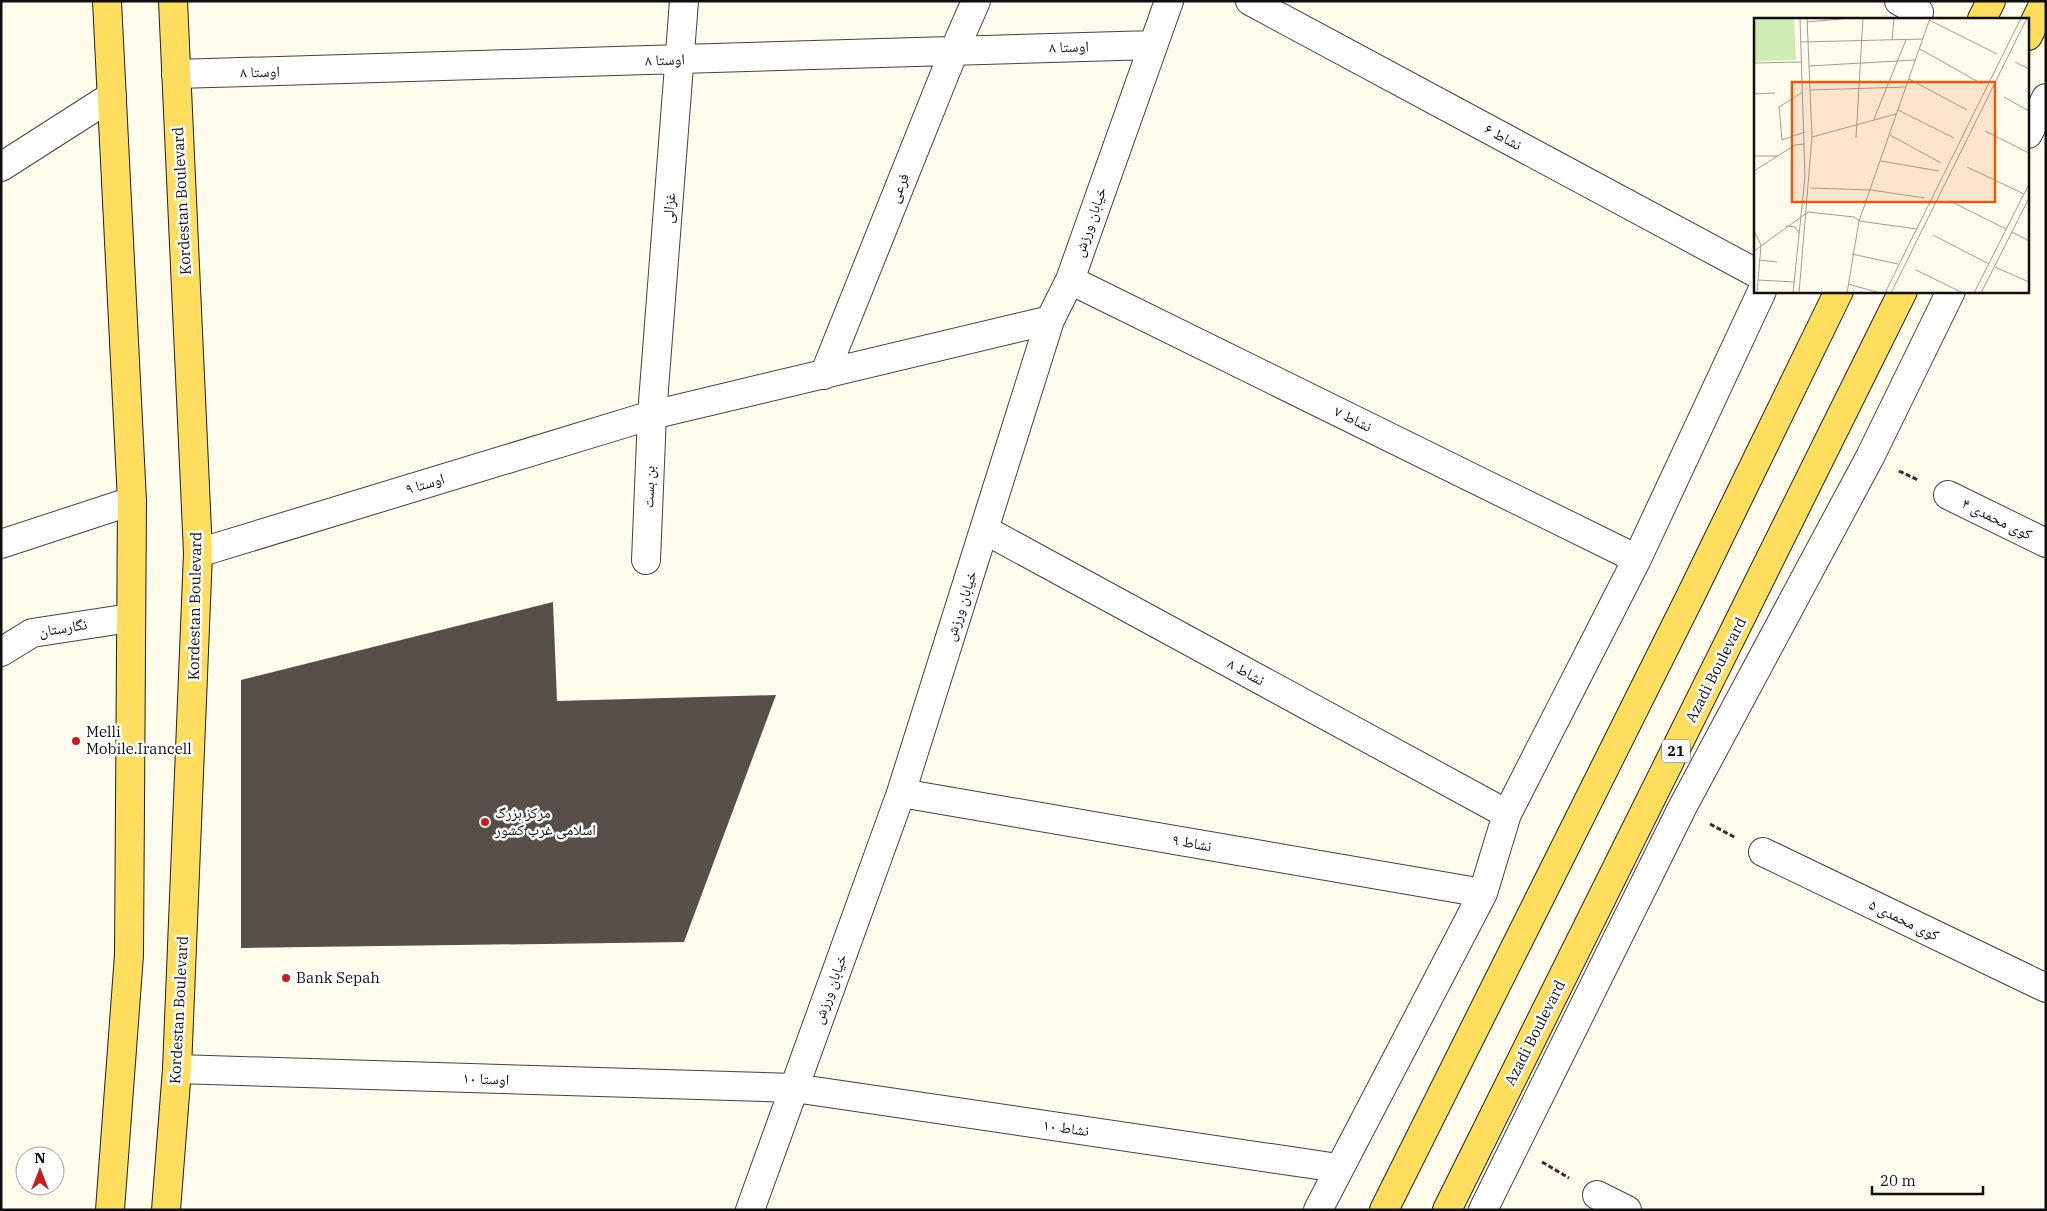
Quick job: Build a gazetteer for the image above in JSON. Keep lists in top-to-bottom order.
{
  "streets": {
    "main road": ["Kordestan Boulevard", "Azadi Boulevard", "21"],
    "street": [
      "اوستا ۸",
      "نشاط ۶",
      "فرعی",
      "غزالی",
      "خیابان ورزش",
      "نشاط ۷",
      "اوستا ۹",
      "بن بست",
      "کوی محمدی ۴",
      "نگارستان",
      "نشاط ۸",
      "نشاط ۹",
      "کوی محمدی ۵",
      "اوستا ۱۰",
      "نشاط ۱۰"
    ]
  },
  "crossings": [
    ["اوستا ۸", "فرعی"],
    ["اوستا ۸", "Kordestan Boulevard"],
    ["اوستا ۸", "غزالی"],
    ["اوستا ۸", "خیابان ورزش"],
    ["فرعی", "اوستا ۹"],
    ["Kordestan Boulevard", "اوستا ۹"],
    ["Kordestan Boulevard", "اوستا ۱۰"],
    ["غزالی", "اوستا ۹"],
    ["غزالی", "بن بست"],
    ["خیابان ورزش", "نشاط ۷"],
    ["خیابان ورزش", "اوستا ۹"],
    ["خیابان ورزش", "نشاط ۸"],
    ["خیابان ورزش", "نشاط ۹"],
    ["خیابان ورزش", "اوستا ۱۰"],
    ["خیابان ورزش", "نشاط ۱۰"],
    ["اوستا ۹", "بن بست"],
    ["اوستا ۱۰", "نشاط ۱۰"]
  ],
  "places": ["Melli Mobile.Irancell", "مرکز بزرگ اسلامی غرب کشور", "Bank Sepah"],
  "scale_bar": "20 m",
  "north": "top"
}
